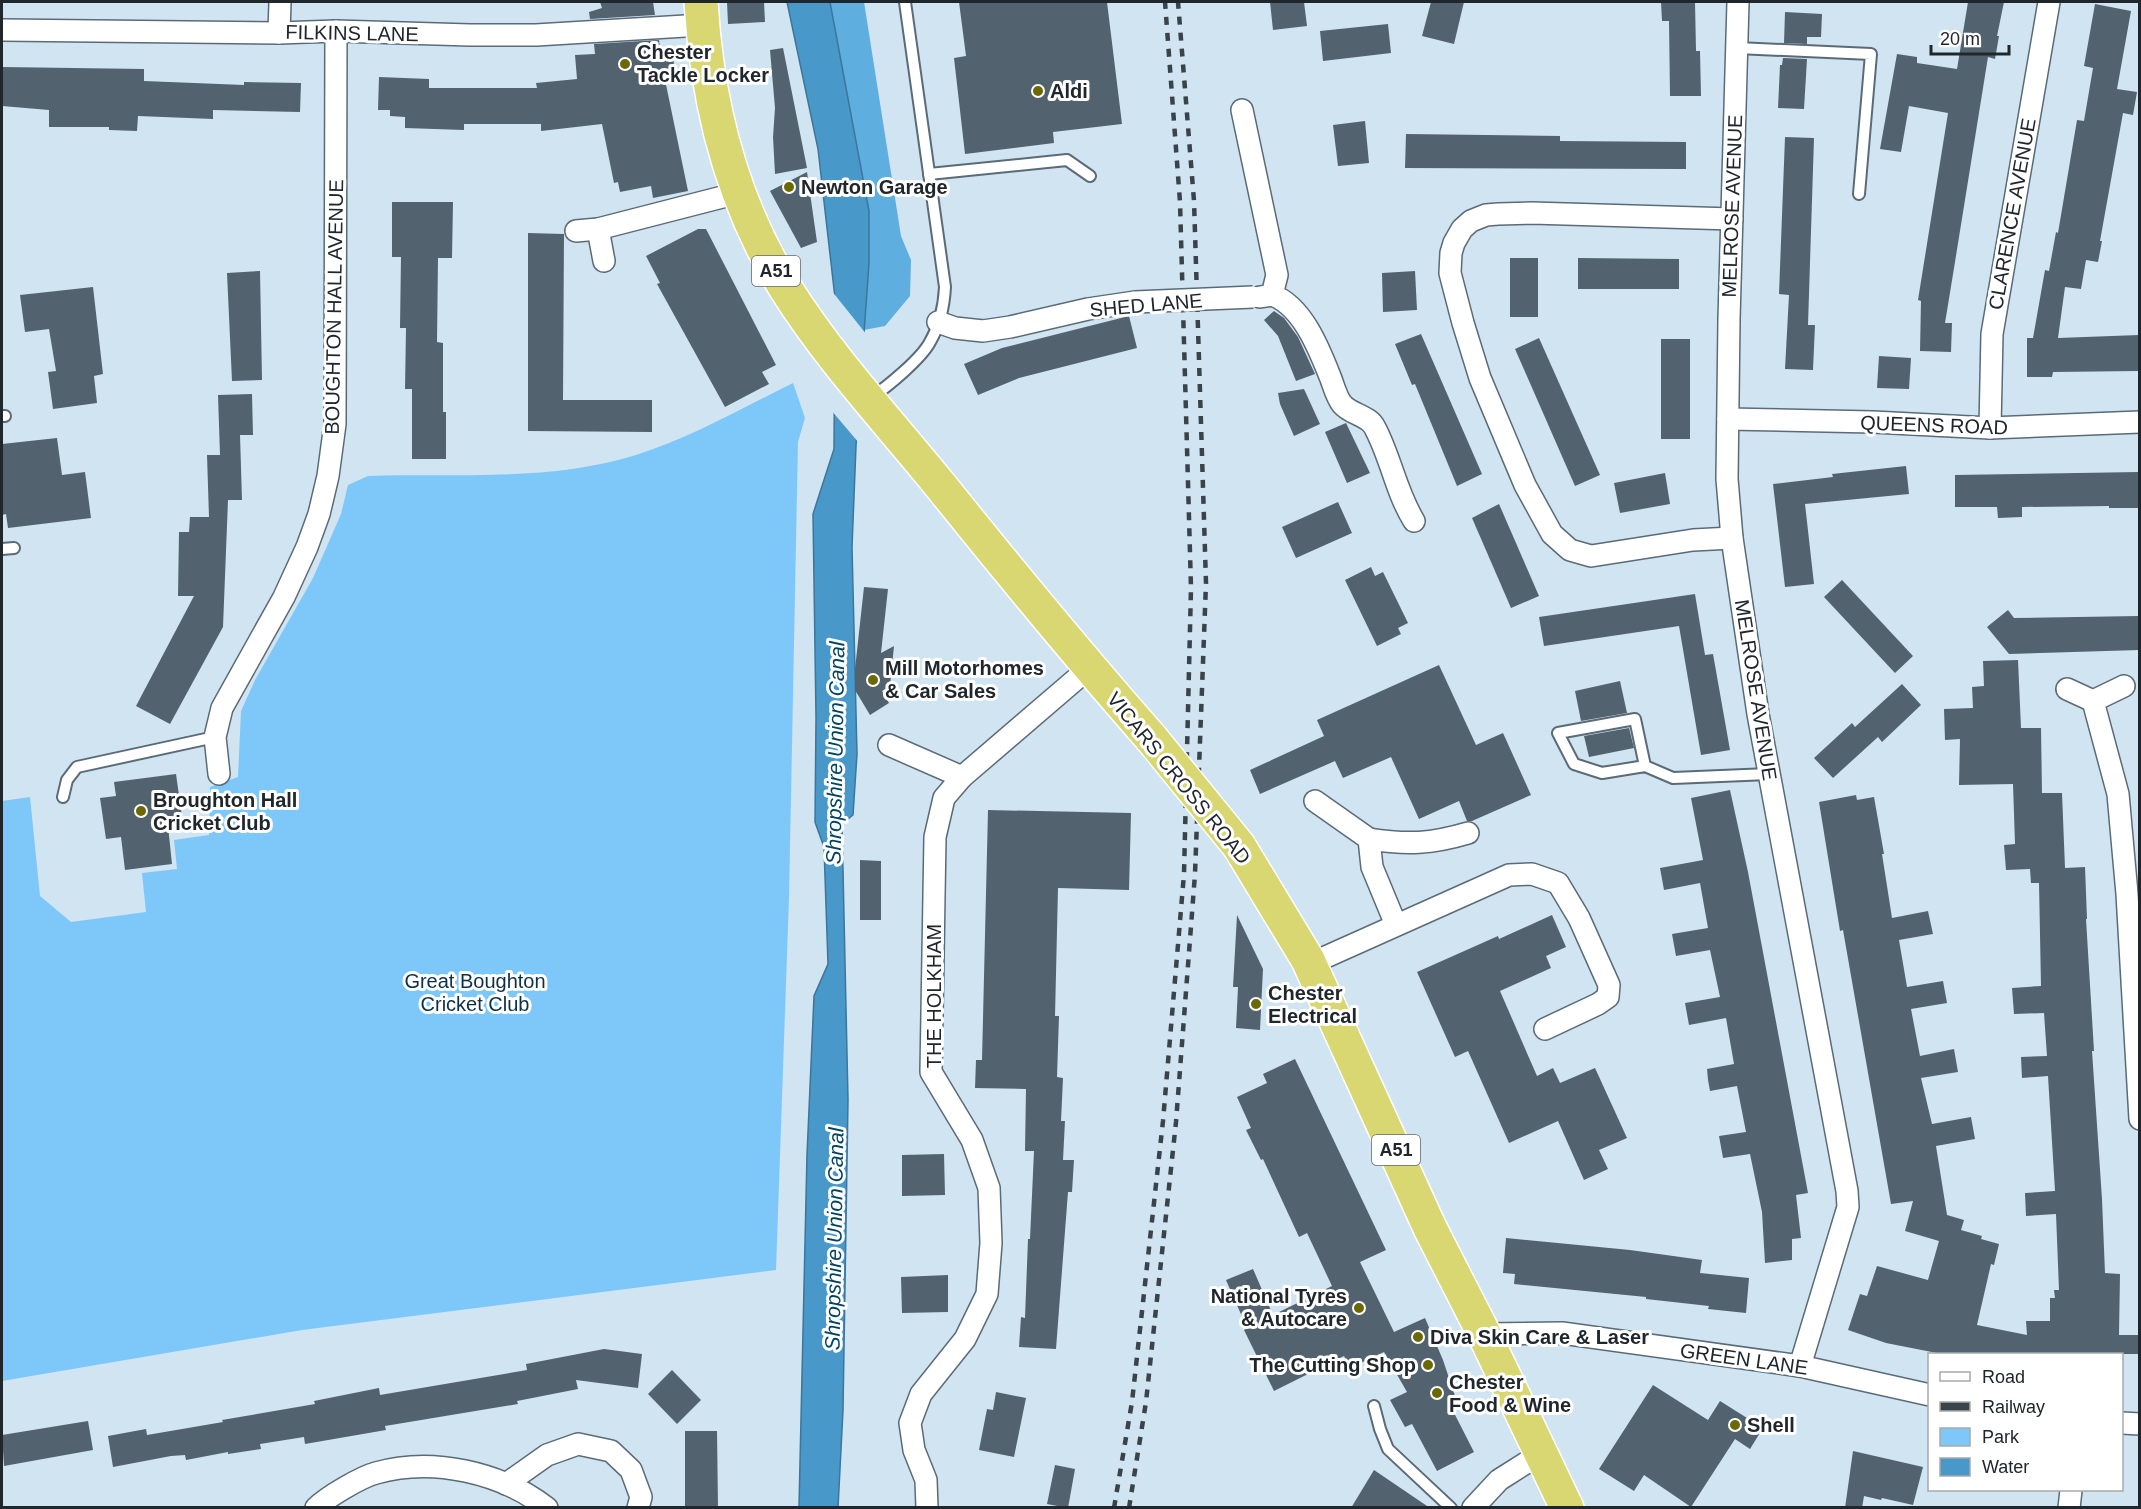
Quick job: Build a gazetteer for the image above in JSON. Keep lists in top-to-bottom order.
{
  "streets": {
    "highway": ["A51", "VICARS CROSS ROAD"],
    "street": [
      "FILKINS LANE",
      "MELROSE AVENUE",
      "CLARENCE AVENUE",
      "SHED LANE",
      "BOUGHTON HALL AVENUE",
      "QUEENS ROAD",
      "THE HOLKHAM",
      "GREEN LANE"
    ]
  },
  "crossings": [
    ["FILKINS LANE", "A51"],
    ["FILKINS LANE", "BOUGHTON HALL AVENUE"],
    ["MELROSE AVENUE", "QUEENS ROAD"],
    ["MELROSE AVENUE", "GREEN LANE"],
    ["CLARENCE AVENUE", "QUEENS ROAD"],
    ["A51", "VICARS CROSS ROAD"],
    ["VICARS CROSS ROAD", "THE HOLKHAM"],
    ["VICARS CROSS ROAD", "GREEN LANE"]
  ],
  "water": ["Shropshire Union Canal"],
  "parks": ["Great Boughton Cricket Club"],
  "places": [
    "Chester Tackle Locker",
    "Aldi",
    "Newton Garage",
    "Mill Motorhomes & Car Sales",
    "Broughton Hall Cricket Club",
    "Chester Electrical",
    "National Tyres & Autocare",
    "Diva Skin Care & Laser",
    "The Cutting Shop",
    "Chester Food & Wine",
    "Shell"
  ],
  "legend": [
    "Road",
    "Railway",
    "Park",
    "Water"
  ],
  "scale_bar": "20 m"
}
